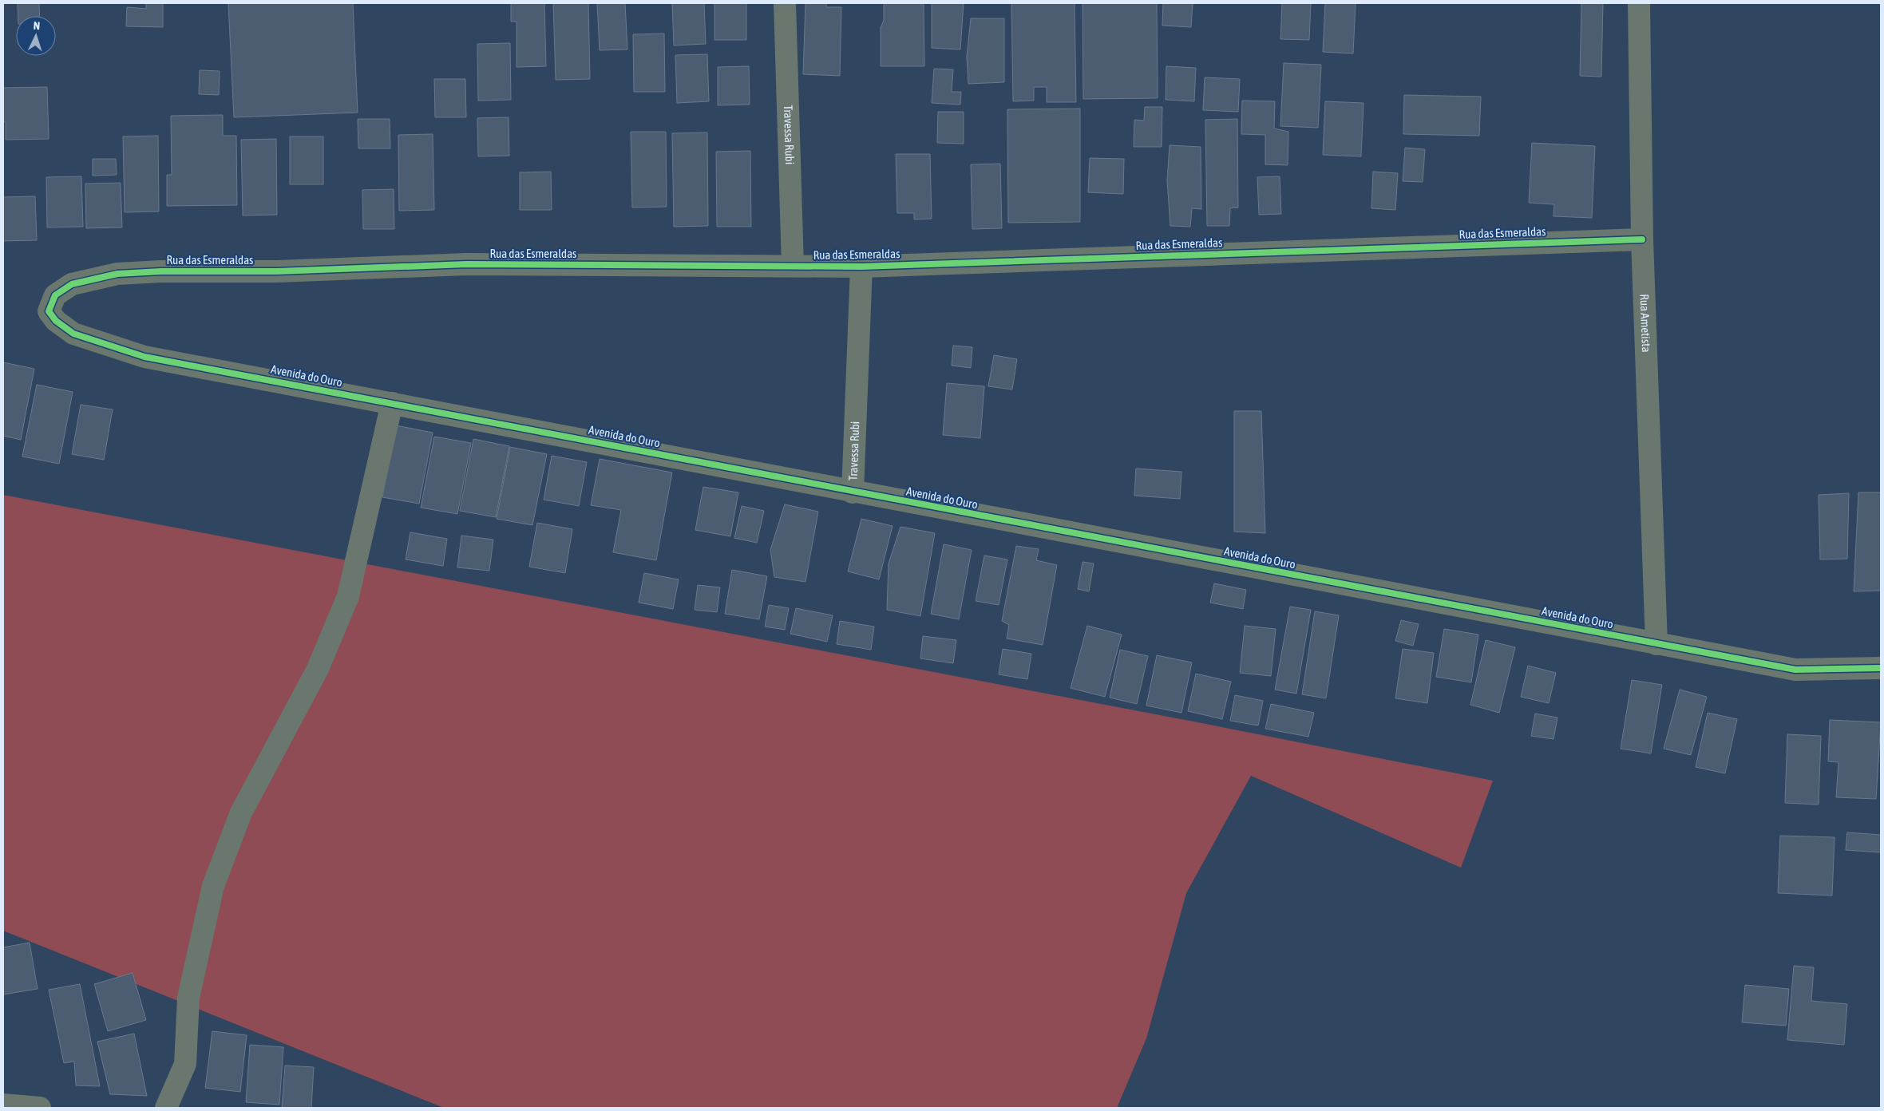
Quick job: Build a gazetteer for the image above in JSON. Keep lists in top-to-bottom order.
{
  "streets": {
    "street": [
      "Travessa Rubi",
      "Rua das Esmeraldas",
      "Rua Ametista",
      "Avenida do Ouro"
    ]
  },
  "crossings": [
    ["Travessa Rubi", "Rua das Esmeraldas"],
    ["Travessa Rubi", "Avenida do Ouro"],
    ["Rua das Esmeraldas", "Rua Ametista"],
    ["Rua das Esmeraldas", "Avenida do Ouro"],
    ["Rua Ametista", "Avenida do Ouro"]
  ],
  "north": "top"
}
